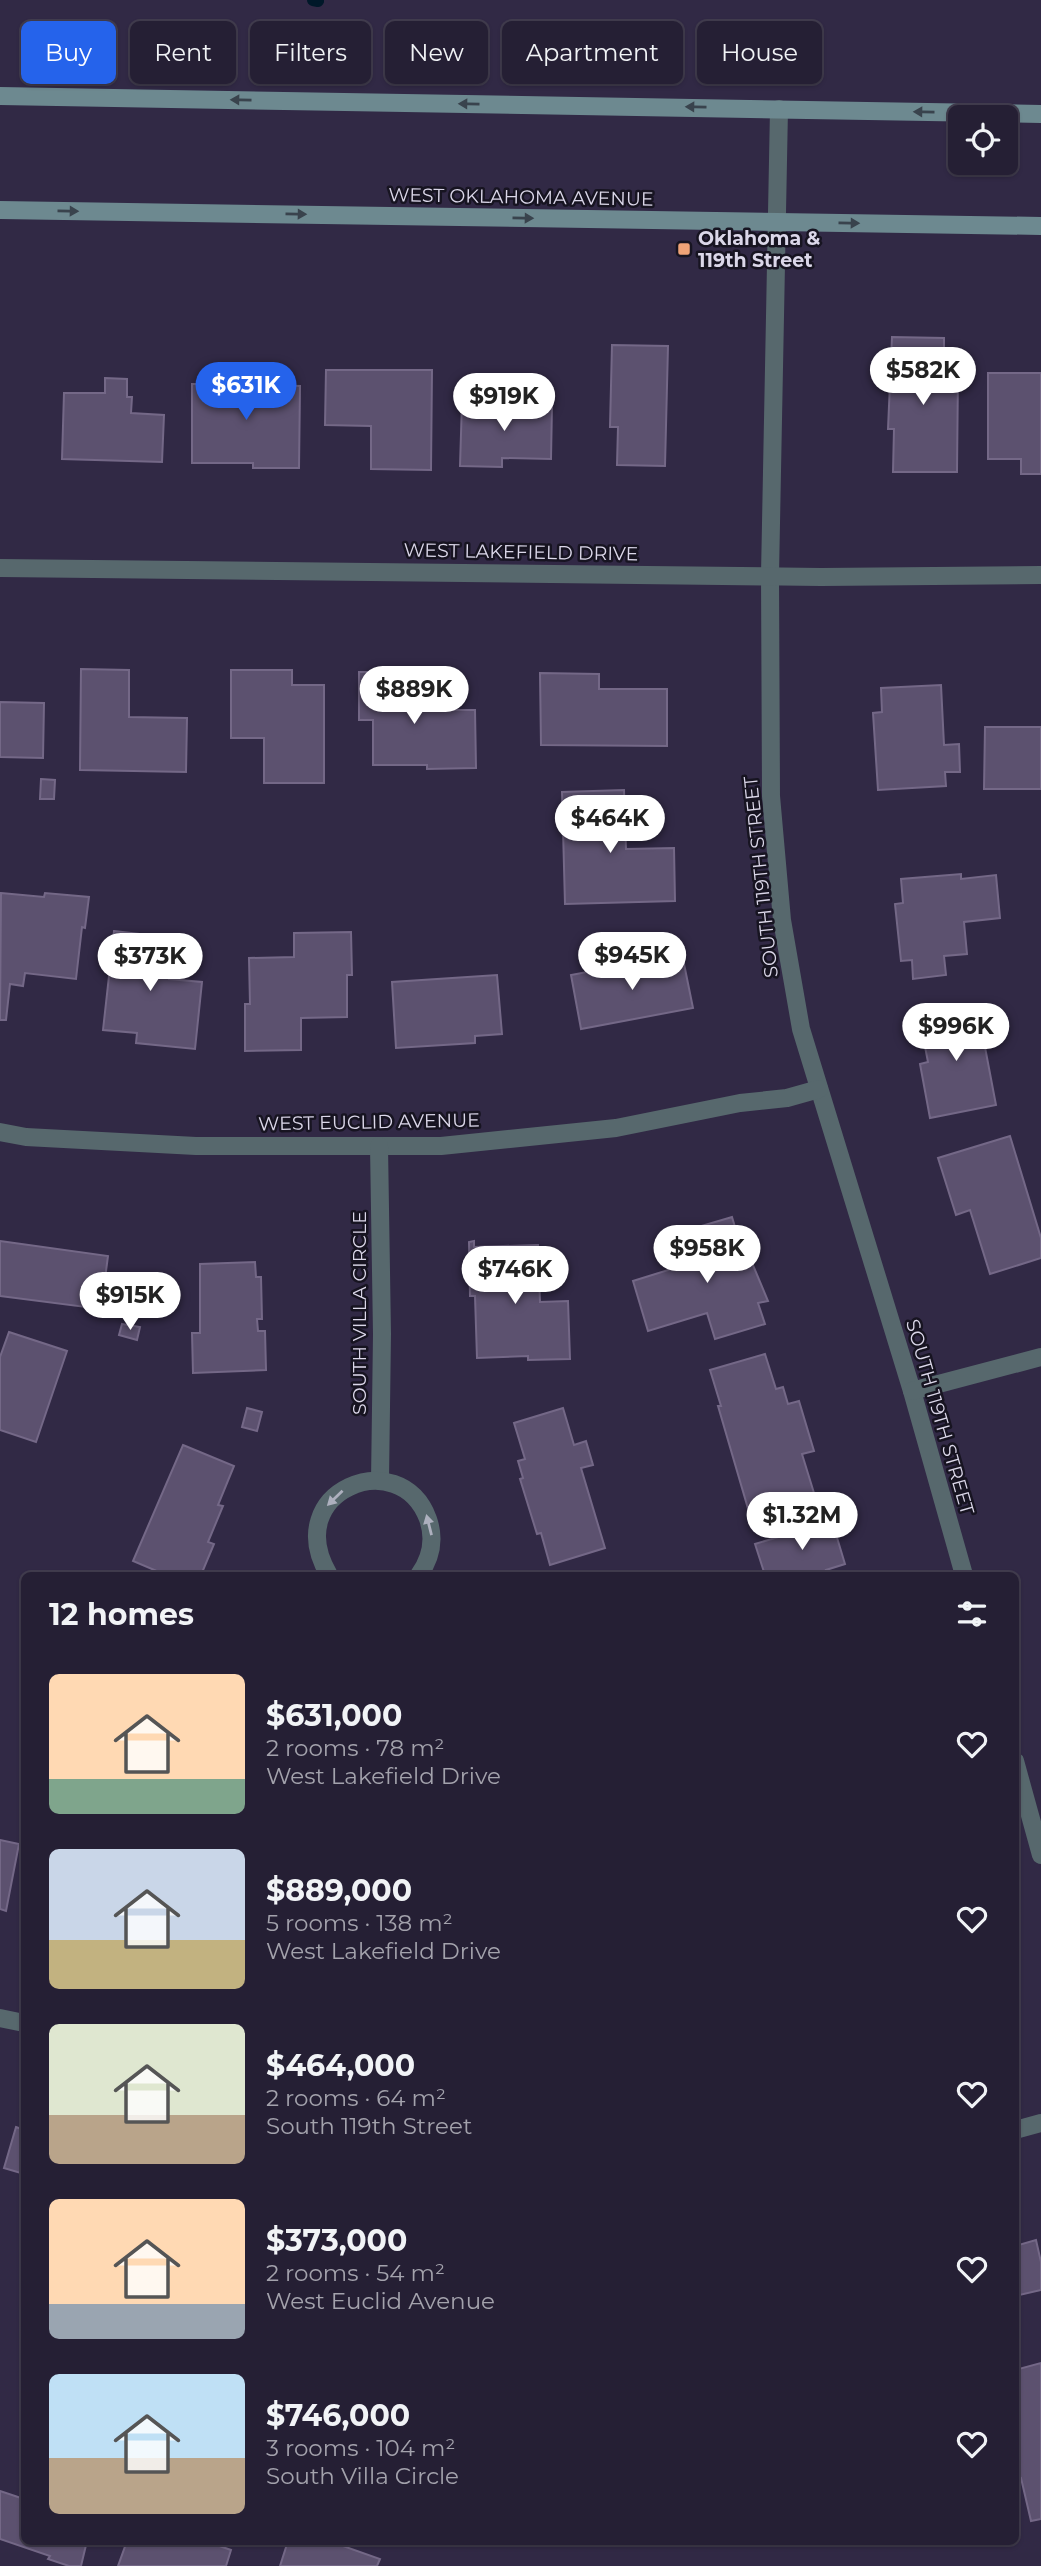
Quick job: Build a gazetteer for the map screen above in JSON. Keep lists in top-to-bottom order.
{
  "streets": {
    "main road": ["WEST OKLAHOMA AVENUE"],
    "street": [
      "WEST LAKEFIELD DRIVE",
      "SOUTH 119TH STREET",
      "WEST EUCLID AVENUE",
      "SOUTH VILLA CIRCLE"
    ]
  },
  "crossings": [
    ["WEST OKLAHOMA AVENUE", "SOUTH 119TH STREET"],
    ["WEST LAKEFIELD DRIVE", "SOUTH 119TH STREET"],
    ["SOUTH 119TH STREET", "WEST EUCLID AVENUE"],
    ["WEST EUCLID AVENUE", "SOUTH VILLA CIRCLE"]
  ],
  "places": {
    "transit": ["Oklahoma & 119th Street"]
  },
  "page": {
    "chip": [
      "Buy",
      "Rent",
      "Filters",
      "New",
      "Apartment",
      "House"
    ],
    "price": [
      "$582K",
      "$631K",
      "$919K",
      "$889K",
      "$464K",
      "$945K",
      "$373K",
      "$996K",
      "$958K",
      "$746K",
      "$915K",
      "$1.32M"
    ],
    "heading": "12 homes",
    "list": [
      {
        "name": "$631,000",
        "note": "2 rooms · 78 m² · West Lakefield Drive"
      },
      {
        "name": "$889,000",
        "note": "5 rooms · 138 m² · West Lakefield Drive"
      },
      {
        "name": "$464,000",
        "note": "2 rooms · 64 m² · South 119th Street"
      },
      {
        "name": "$373,000",
        "note": "2 rooms · 54 m² · West Euclid Avenue"
      },
      {
        "name": "$746,000",
        "note": "3 rooms · 104 m² · South Villa Circle"
      }
    ]
  }
}
